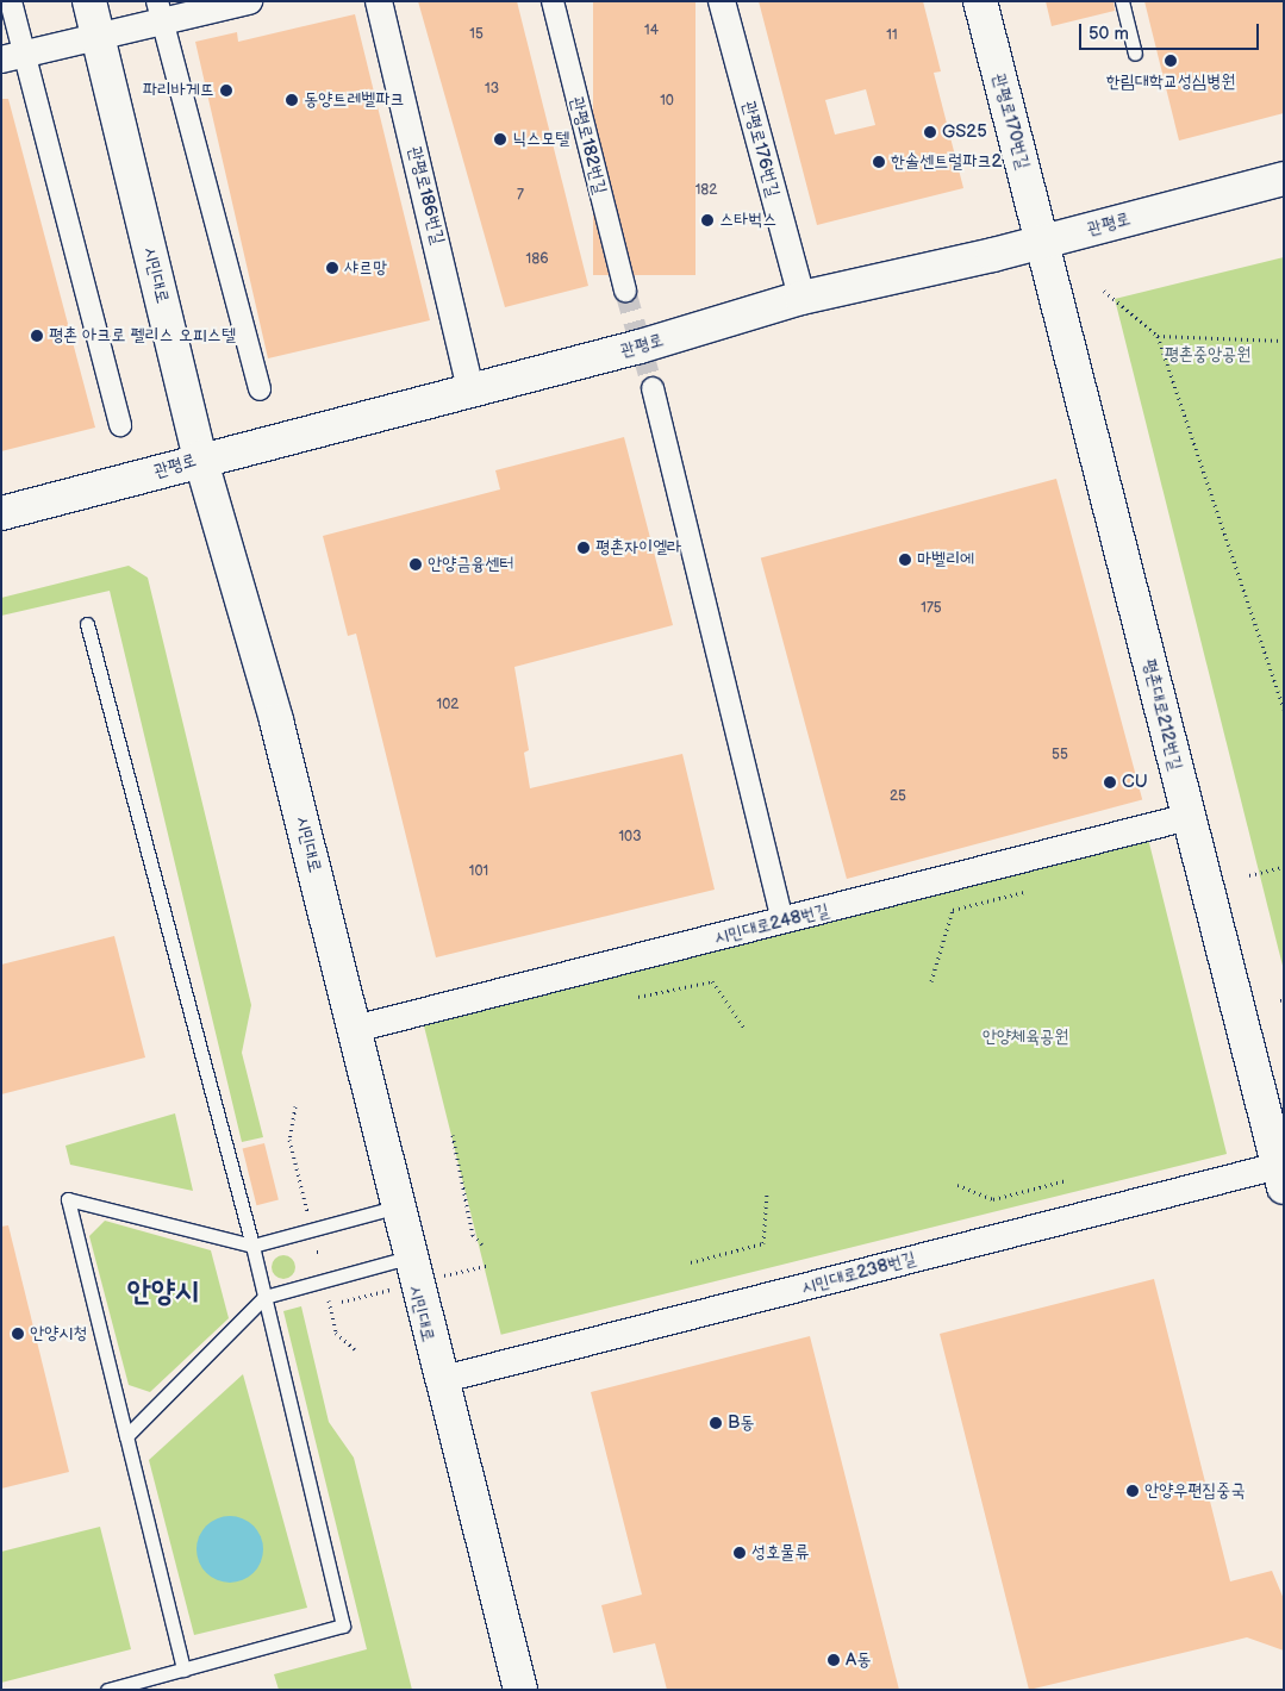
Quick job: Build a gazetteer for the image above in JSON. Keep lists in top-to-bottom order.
{
  "streets": {
    "street": [
      "관평로170번길",
      "관평로182번길",
      "관평로176번길",
      "관평로186번길",
      "관평로",
      "시민대로",
      "평촌대로212번길",
      "시민대로248번길",
      "시민대로238번길"
    ]
  },
  "crossings": [
    ["관평로170번길", "관평로"],
    ["관평로170번길", "평촌대로212번길"],
    ["관평로176번길", "관평로"],
    ["관평로186번길", "관평로"],
    ["관평로", "시민대로"],
    ["관평로", "평촌대로212번길"],
    ["시민대로", "시민대로248번길"],
    ["시민대로", "시민대로238번길"],
    ["평촌대로212번길", "시민대로248번길"],
    ["평촌대로212번길", "시민대로238번길"]
  ],
  "districts": ["안양시"],
  "parks": ["평촌중앙공원", "안양체육공원"],
  "places": [
    "한림대학교성심병원",
    "파리바게뜨",
    "동양트레벨파크",
    "GS25",
    "닉스모텔",
    "한솔센트럴파크2",
    "스타벅스",
    "샤르망",
    "평촌 아크로 펠리스 오피스텔",
    "평촌자이엘라",
    "마벨리에",
    "안양금융센터",
    "CU",
    "안양시청",
    "B동",
    "안양우편집중국",
    "성호물류",
    "A동"
  ],
  "house_numbers": [
    "14",
    "15",
    "11",
    "13",
    "10",
    "182",
    "7",
    "186",
    "175",
    "102",
    "55",
    "25",
    "103",
    "101"
  ],
  "scale_bar": "50 m"
}
